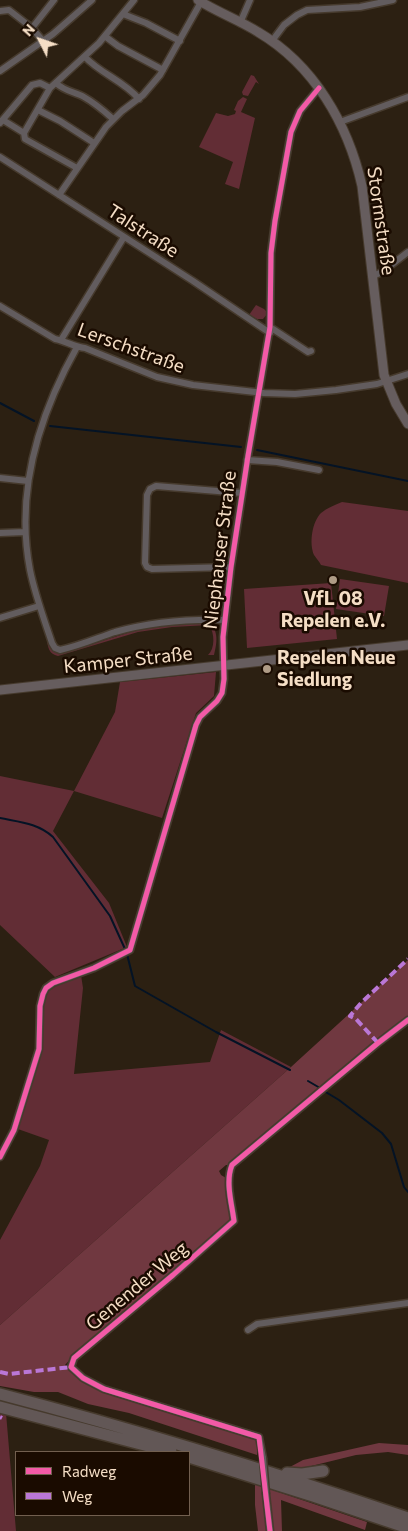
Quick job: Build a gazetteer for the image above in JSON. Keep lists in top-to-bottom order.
{
  "streets": {
    "street": [
      "Stormstraße",
      "Talstraße",
      "Lerschstraße",
      "Niephauser Straße",
      "Kamper Straße",
      "Genender Weg"
    ]
  },
  "crossings": [
    ["Stormstraße", "Lerschstraße"],
    ["Stormstraße", "Niephauser Straße"],
    ["Talstraße", "Niephauser Straße"],
    ["Lerschstraße", "Niephauser Straße"],
    ["Niephauser Straße", "Kamper Straße"]
  ],
  "places": ["VfL 08 Repelen e.V.", "Repelen Neue Siedlung"],
  "legend": ["Radweg", "Weg"],
  "north": "top left"
}
